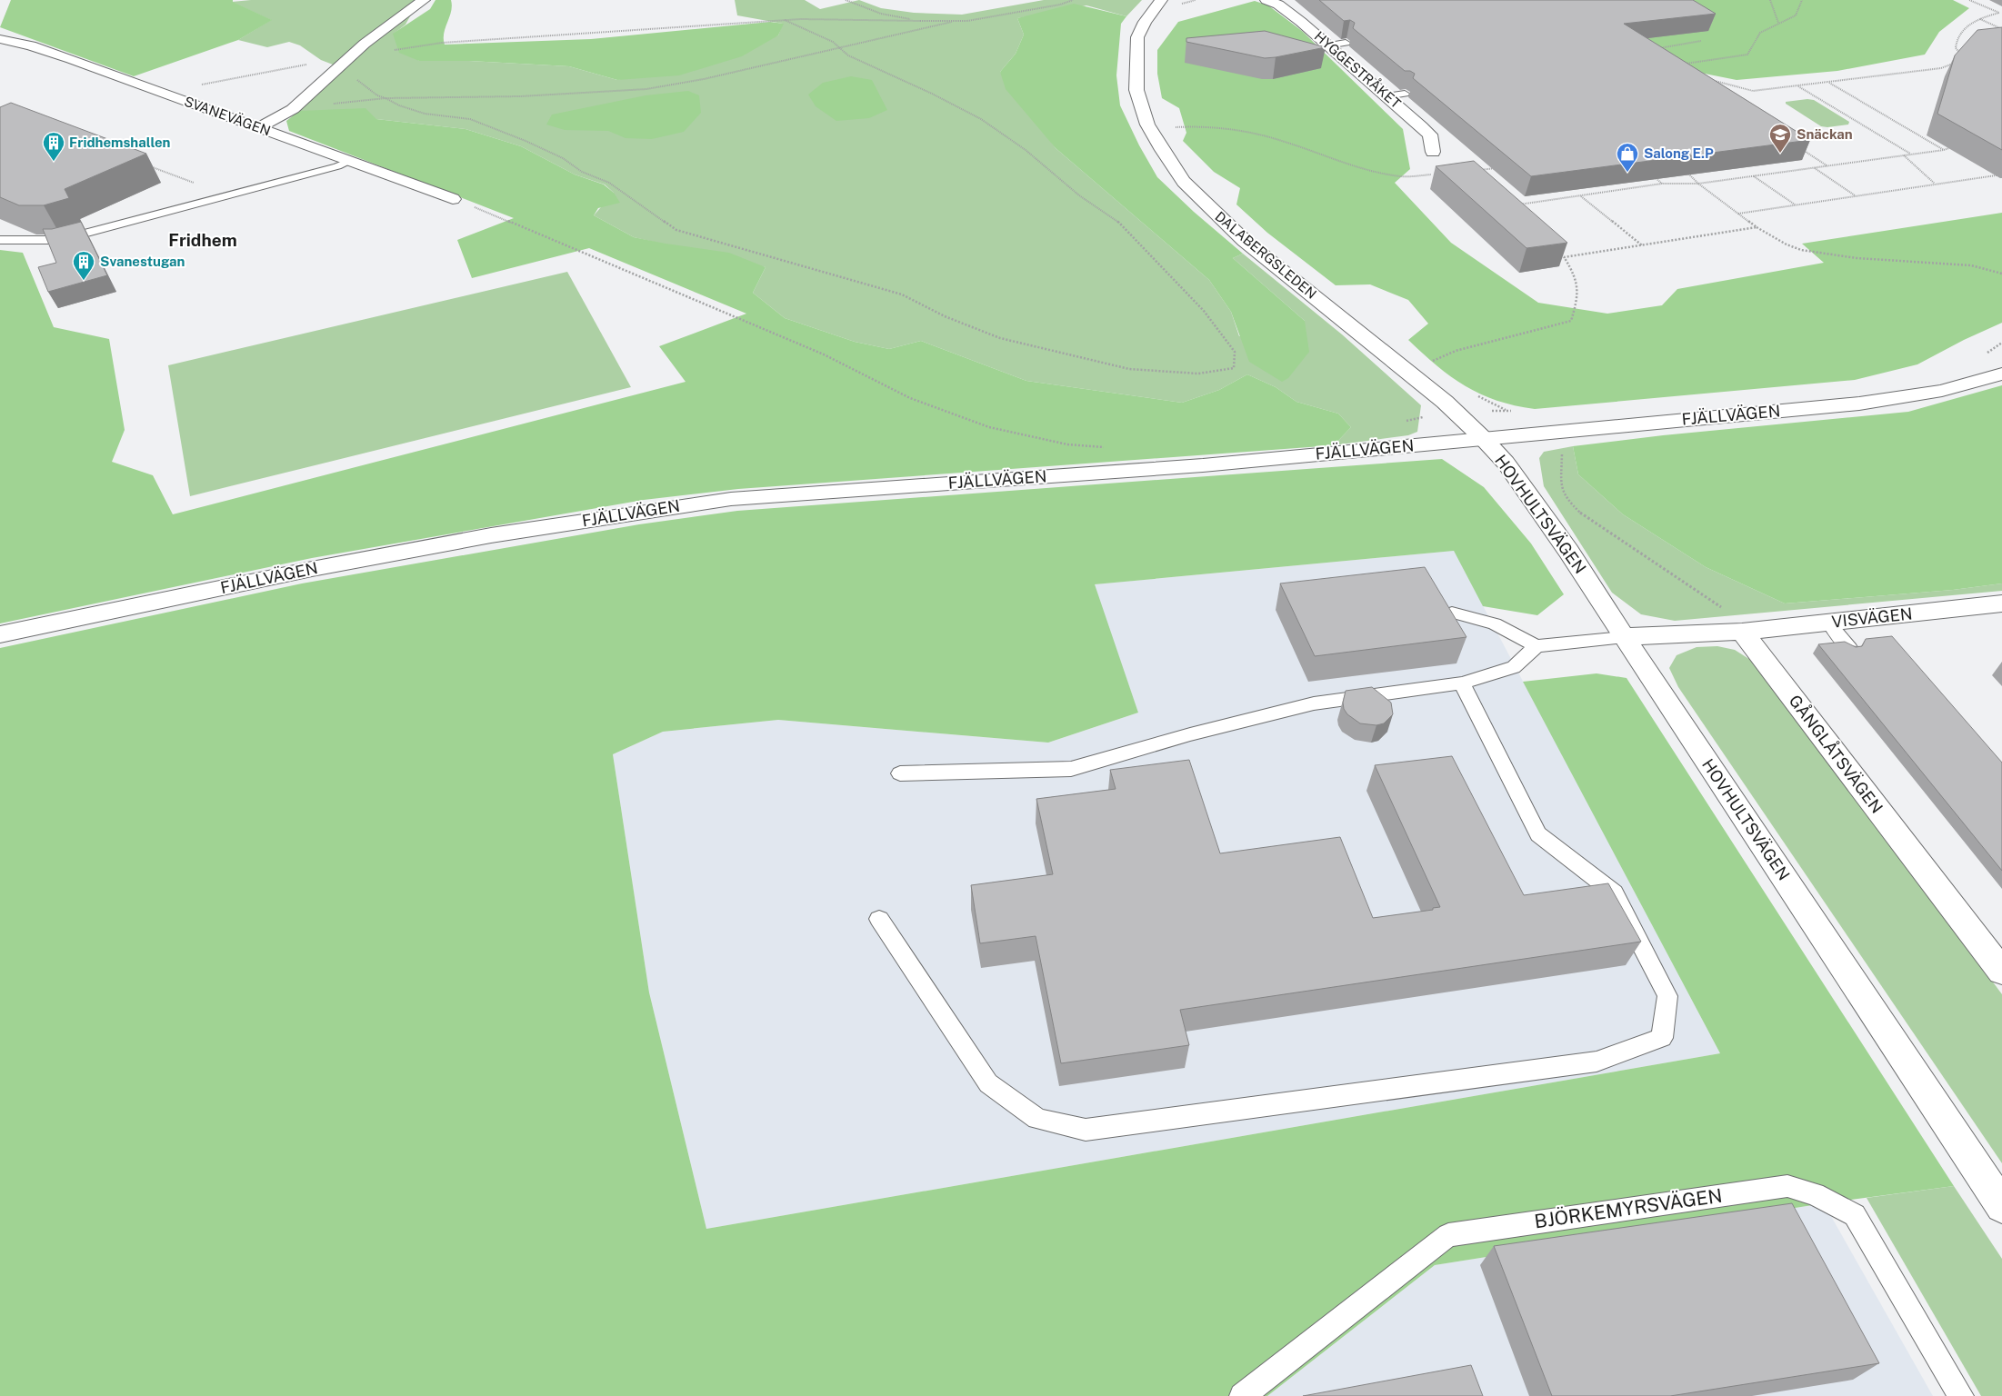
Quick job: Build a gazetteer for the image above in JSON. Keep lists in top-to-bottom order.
{
  "streets": {
    "street": [
      "HYGGESTRÅKET",
      "SVANEVÄGEN",
      "DALABERGSLEDEN",
      "FJÄLLVÄGEN",
      "HOVHULTSVÄGEN",
      "VISVÄGEN",
      "GÅNGLÅTSVÄGEN"
    ],
    "lane": ["BJÖRKEMYRSVÄGEN"]
  },
  "crossings": [
    ["DALABERGSLEDEN", "FJÄLLVÄGEN"],
    ["DALABERGSLEDEN", "HOVHULTSVÄGEN"],
    ["FJÄLLVÄGEN", "HOVHULTSVÄGEN"],
    ["VISVÄGEN", "GÅNGLÅTSVÄGEN"]
  ],
  "districts": ["Fridhem"],
  "places": {
    "school or university": ["Snäckan"],
    "building": ["Fridhemshallen", "Svanestugan"],
    "shop": ["Salong E.P"]
  }
}
